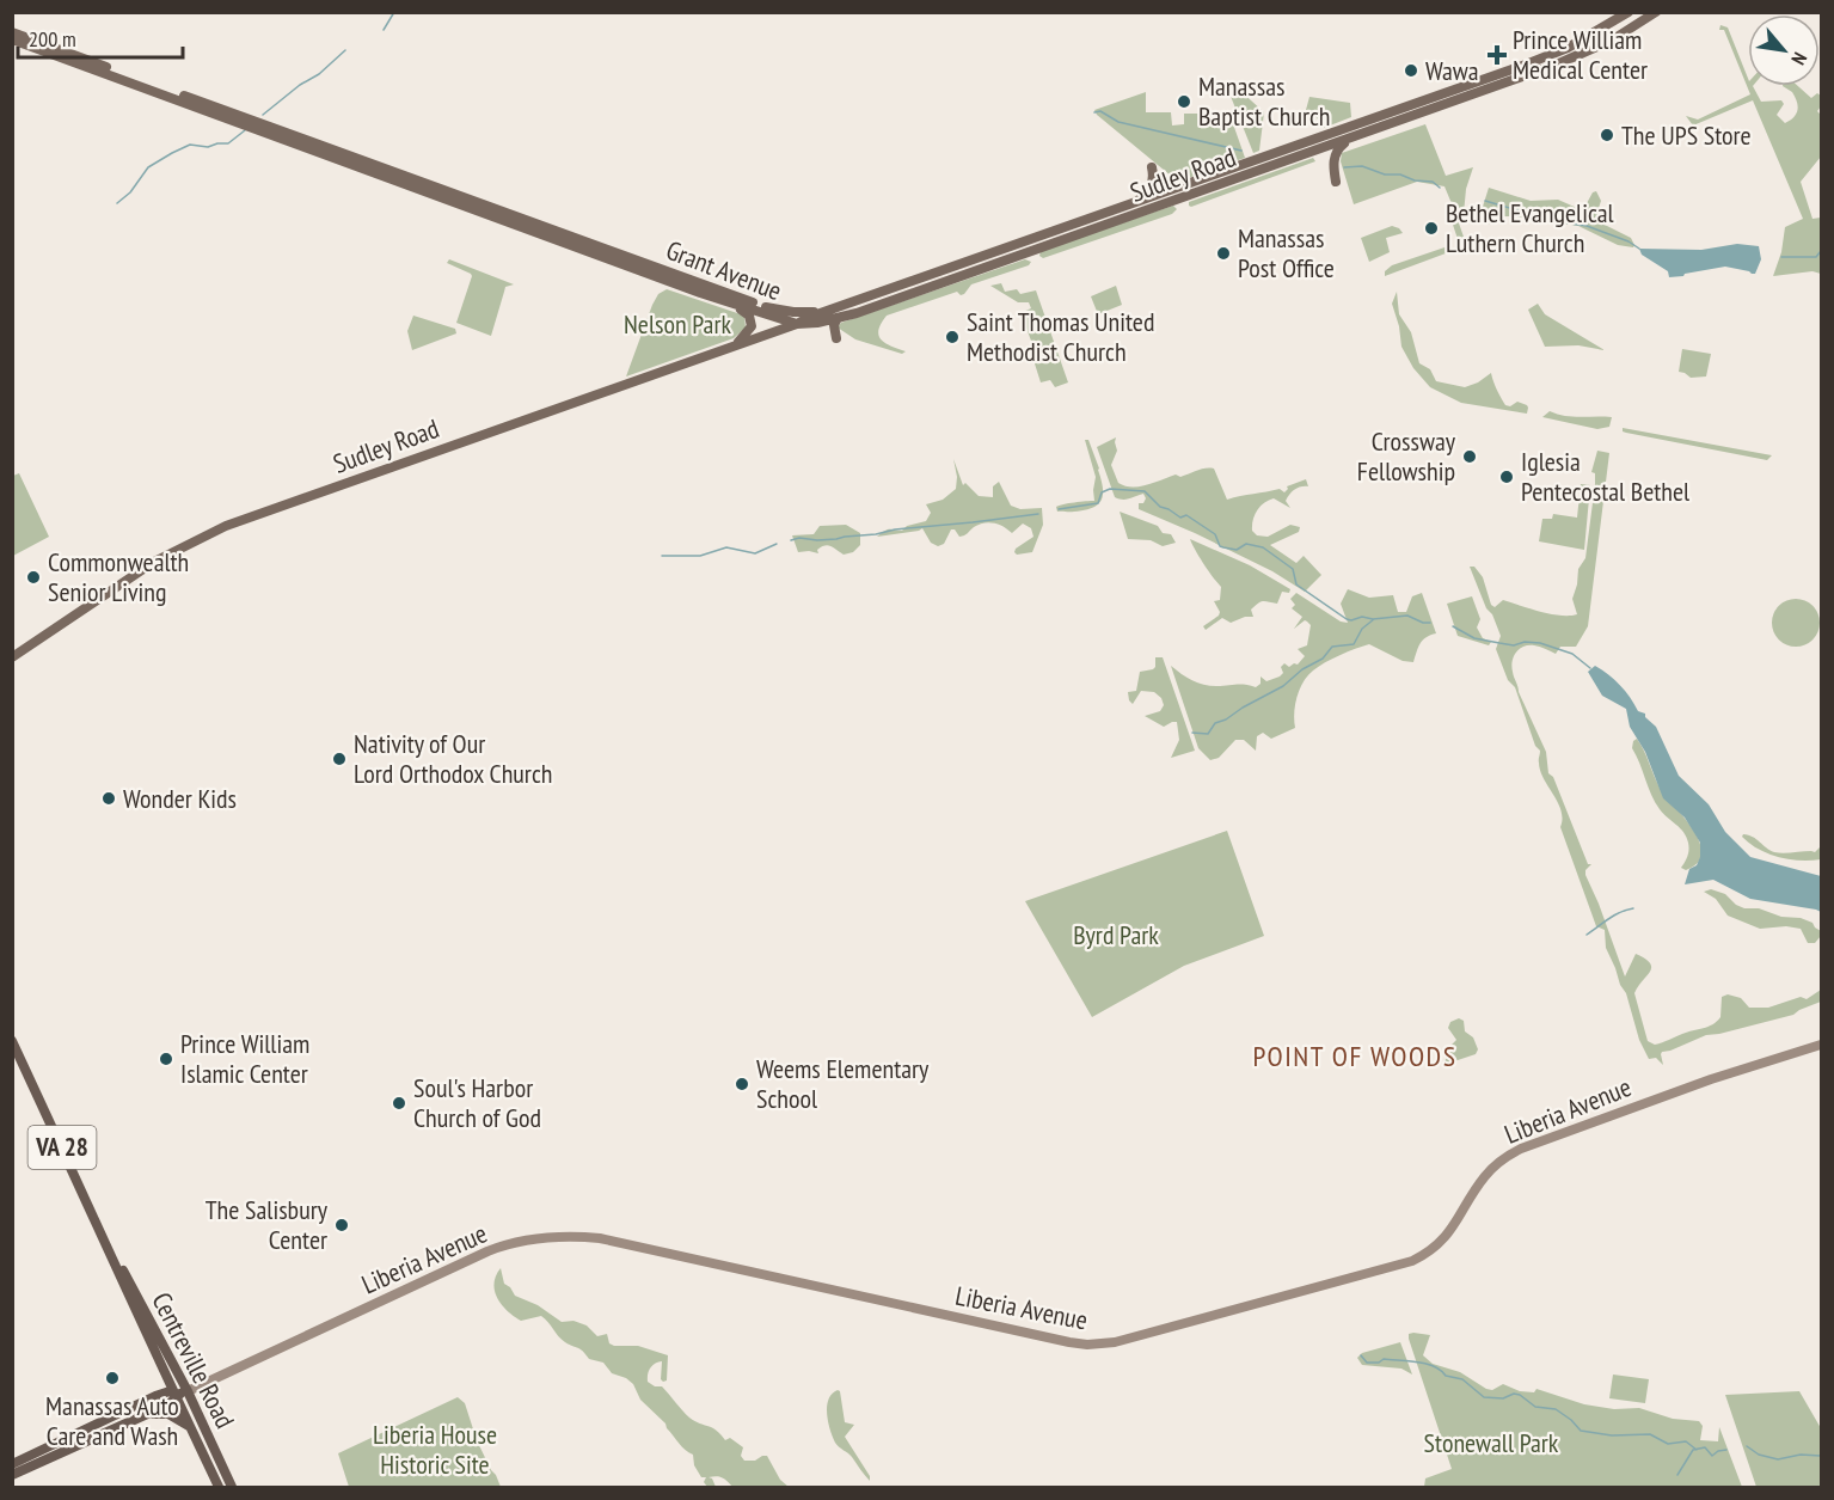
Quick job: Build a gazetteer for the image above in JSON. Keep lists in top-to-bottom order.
{
  "streets": {
    "highway": ["Liberia Avenue", "VA 28", "Centreville Road"],
    "main road": ["Sudley Road", "Grant Avenue"]
  },
  "crossings": [
    ["Sudley Road", "Grant Avenue"],
    ["Liberia Avenue", "Centreville Road"]
  ],
  "districts": ["POINT OF WOODS"],
  "parks": [
    "Nelson Park",
    "Byrd Park",
    "Liberia House Historic Site",
    "Stonewall Park"
  ],
  "places": {
    "health": ["Prince William Medical Center"],
    "other": [
      "Wawa",
      "Manassas Baptist Church",
      "The UPS Store",
      "Bethel Evangelical Luthern Church",
      "Manassas Post Office",
      "Saint Thomas United Methodist Church",
      "Crossway Fellowship",
      "Iglesia Pentecostal Bethel",
      "Commonwealth Senior Living",
      "Nativity of Our Lord Orthodox Church",
      "Wonder Kids",
      "Prince William Islamic Center",
      "Weems Elementary School",
      "Soul's Harbor Church of God",
      "The Salisbury Center",
      "Manassas Auto Care and Wash"
    ]
  },
  "scale_bar": "200 m",
  "north": "bottom right"
}
